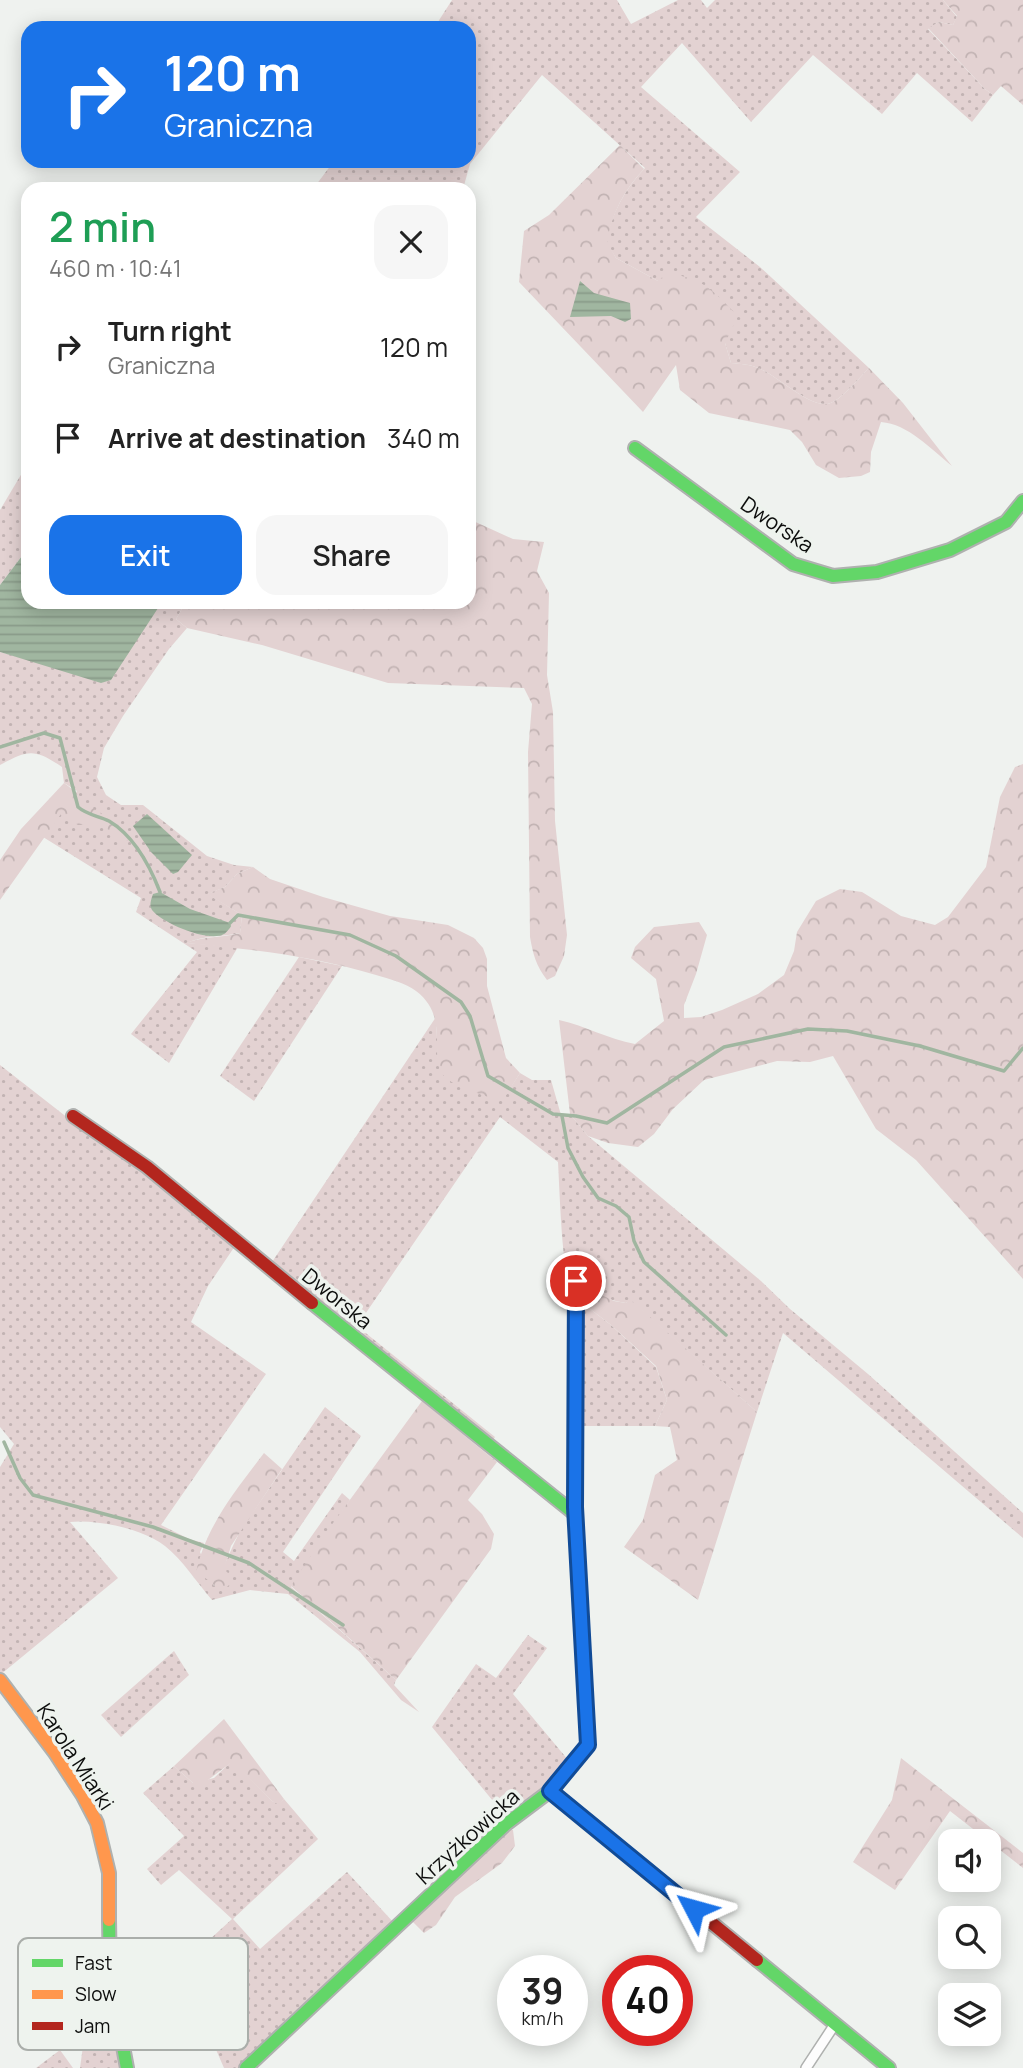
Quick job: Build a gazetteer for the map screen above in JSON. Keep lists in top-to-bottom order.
{
  "streets": {
    "street": ["Dworska", "Karola Miarki", "Krzyżkowicka"]
  },
  "legend": ["Fast", "Slow", "Jam"],
  "page": {
    "turn": ["120 m", "Graniczna"],
    "heading": ["2 min", "460 m · 10:41"],
    "list": [
      {
        "name": "Turn right",
        "note": "Graniczna",
        "value": "120 m"
      },
      {
        "name": "Arrive at destination",
        "value": "340 m"
      }
    ],
    "buttons": ["Exit", "Share"],
    "speed": "39 km/h",
    "limit": "40"
  }
}
